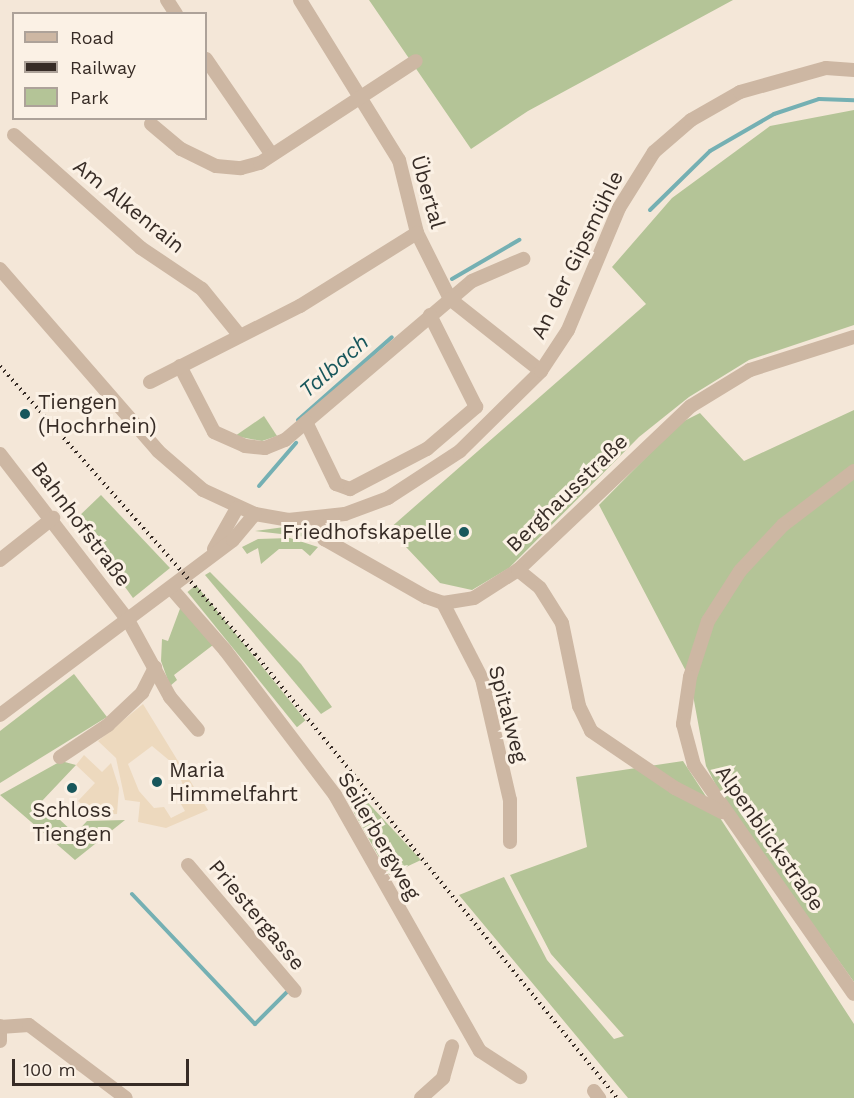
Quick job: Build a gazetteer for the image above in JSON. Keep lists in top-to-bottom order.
{
  "streets": {
    "street": [
      "Übertal",
      "Am Alkenrain",
      "An der Gipsmühle",
      "Berghausstraße",
      "Bahnhofstraße",
      "Spitalweg",
      "Seilerbergweg",
      "Alpenblickstraße",
      "Priestergasse"
    ]
  },
  "crossings": [
    ["Übertal", "An der Gipsmühle"],
    ["Berghausstraße", "Spitalweg"]
  ],
  "water": ["Talbach"],
  "places": [
    "Tiengen (Hochrhein)",
    "Friedhofskapelle",
    "Maria Himmelfahrt",
    "Schloss Tiengen"
  ],
  "legend": ["Road", "Railway", "Park"],
  "scale_bar": "100 m"
}
